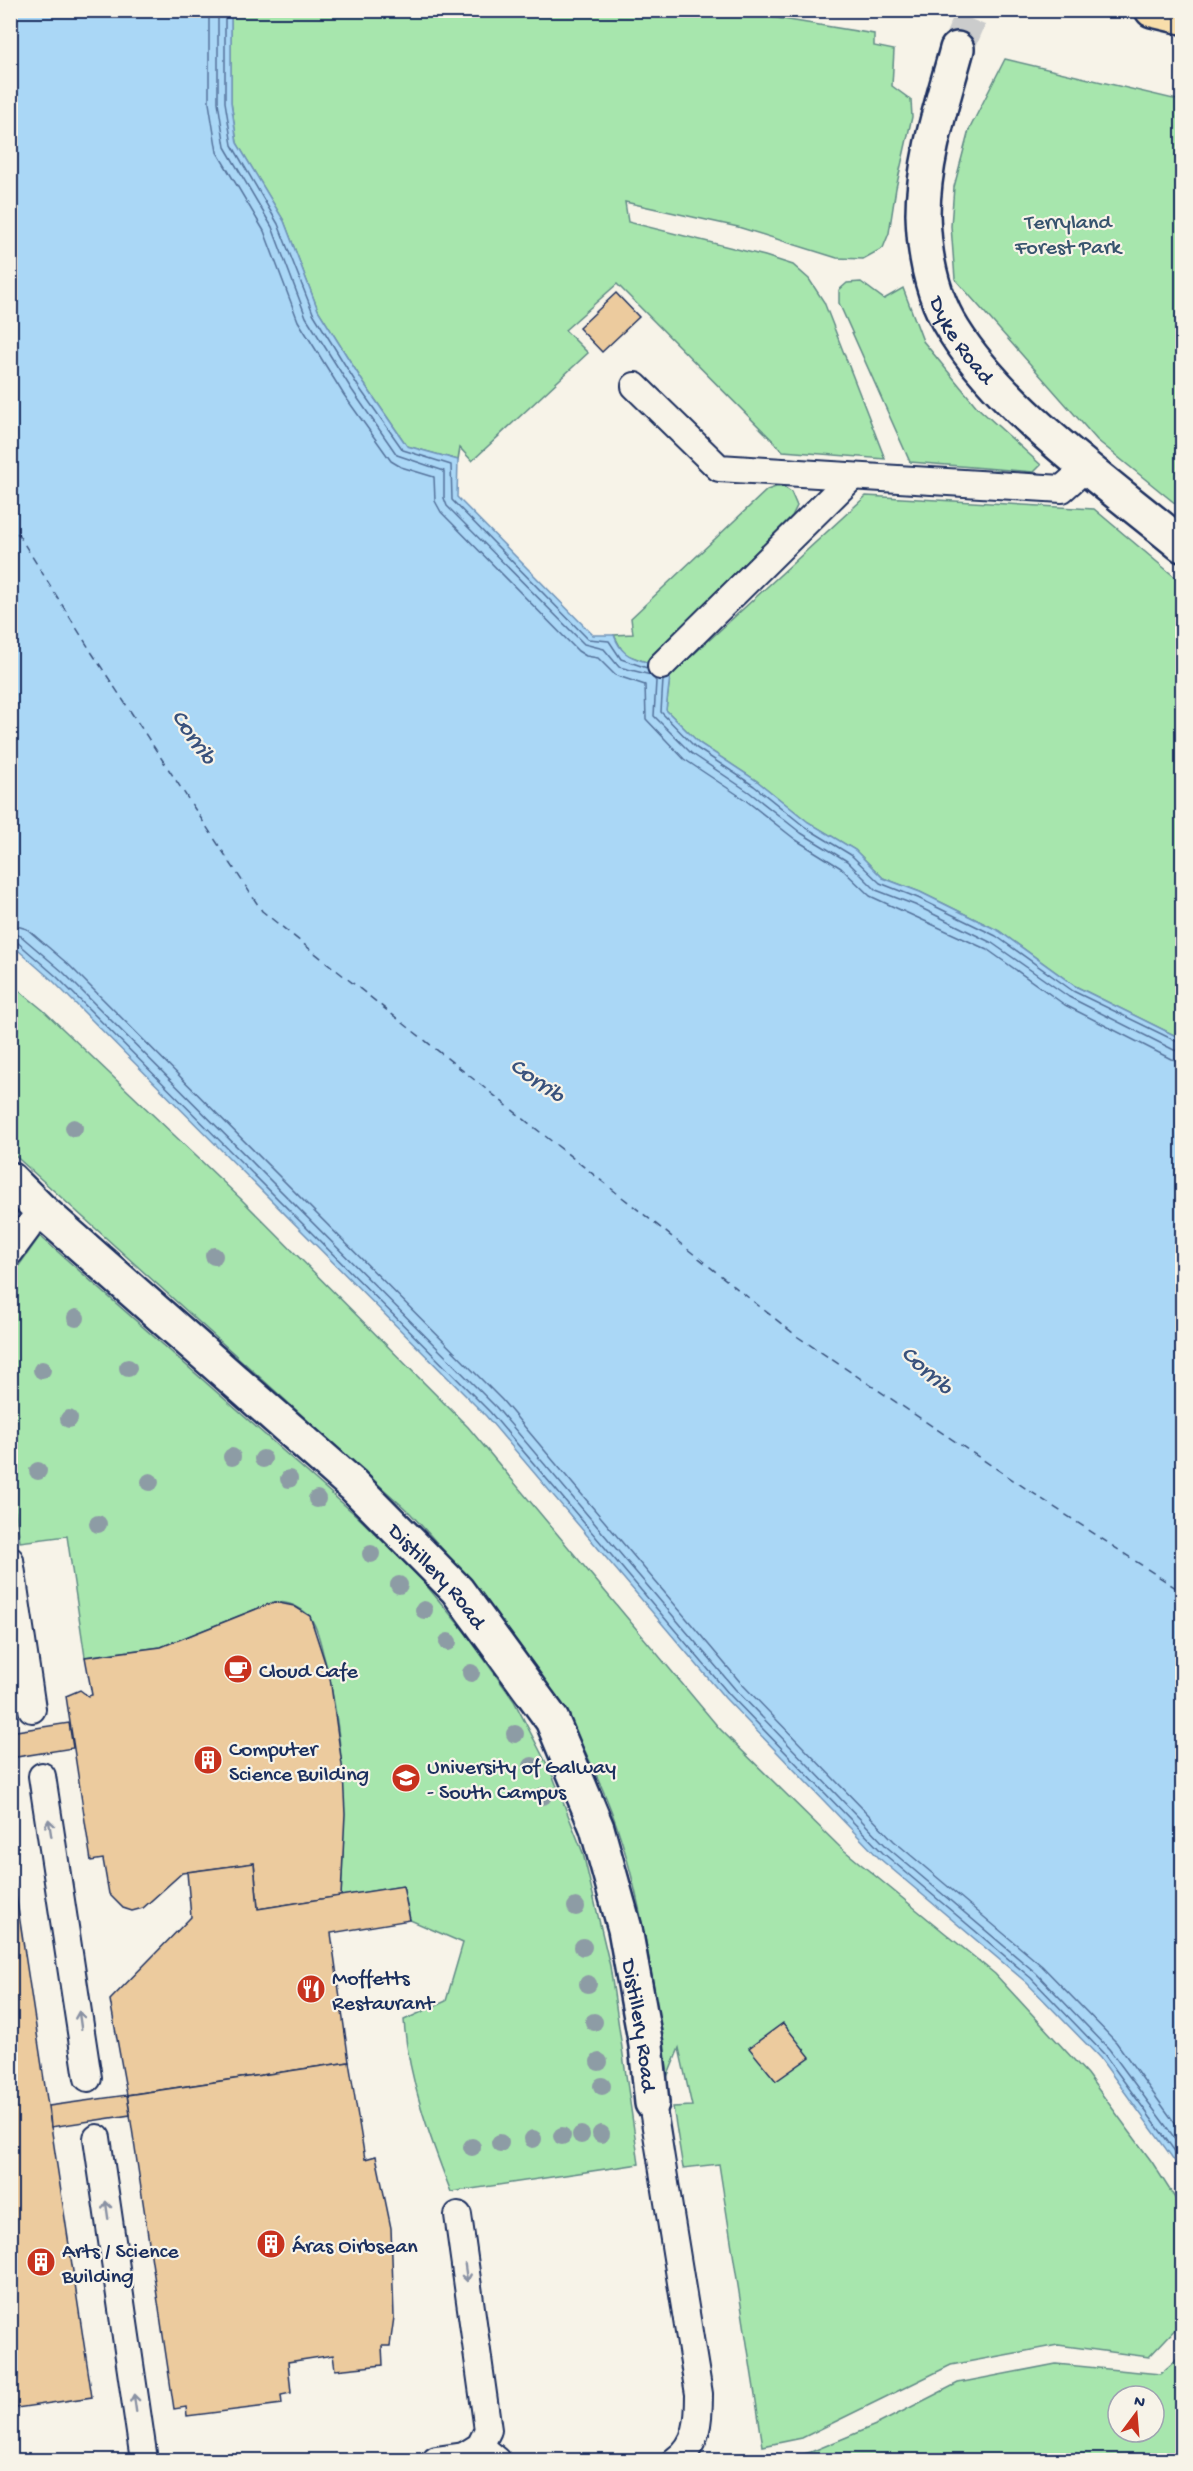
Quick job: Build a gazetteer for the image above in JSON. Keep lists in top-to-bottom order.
{
  "streets": {
    "street": ["Dyke Road", "Distillery Road"]
  },
  "water": ["Corrib"],
  "parks": ["Terryland Forest Park"],
  "places": {
    "cafe": ["Cloud Cafe"],
    "building": ["Computer Science Building", "Áras Oirbsean", "Arts / Science Building"],
    "school or university": ["University of Galway - South Campus"],
    "restaurant": ["Moffetts Restaurant"]
  },
  "north": "top"
}
